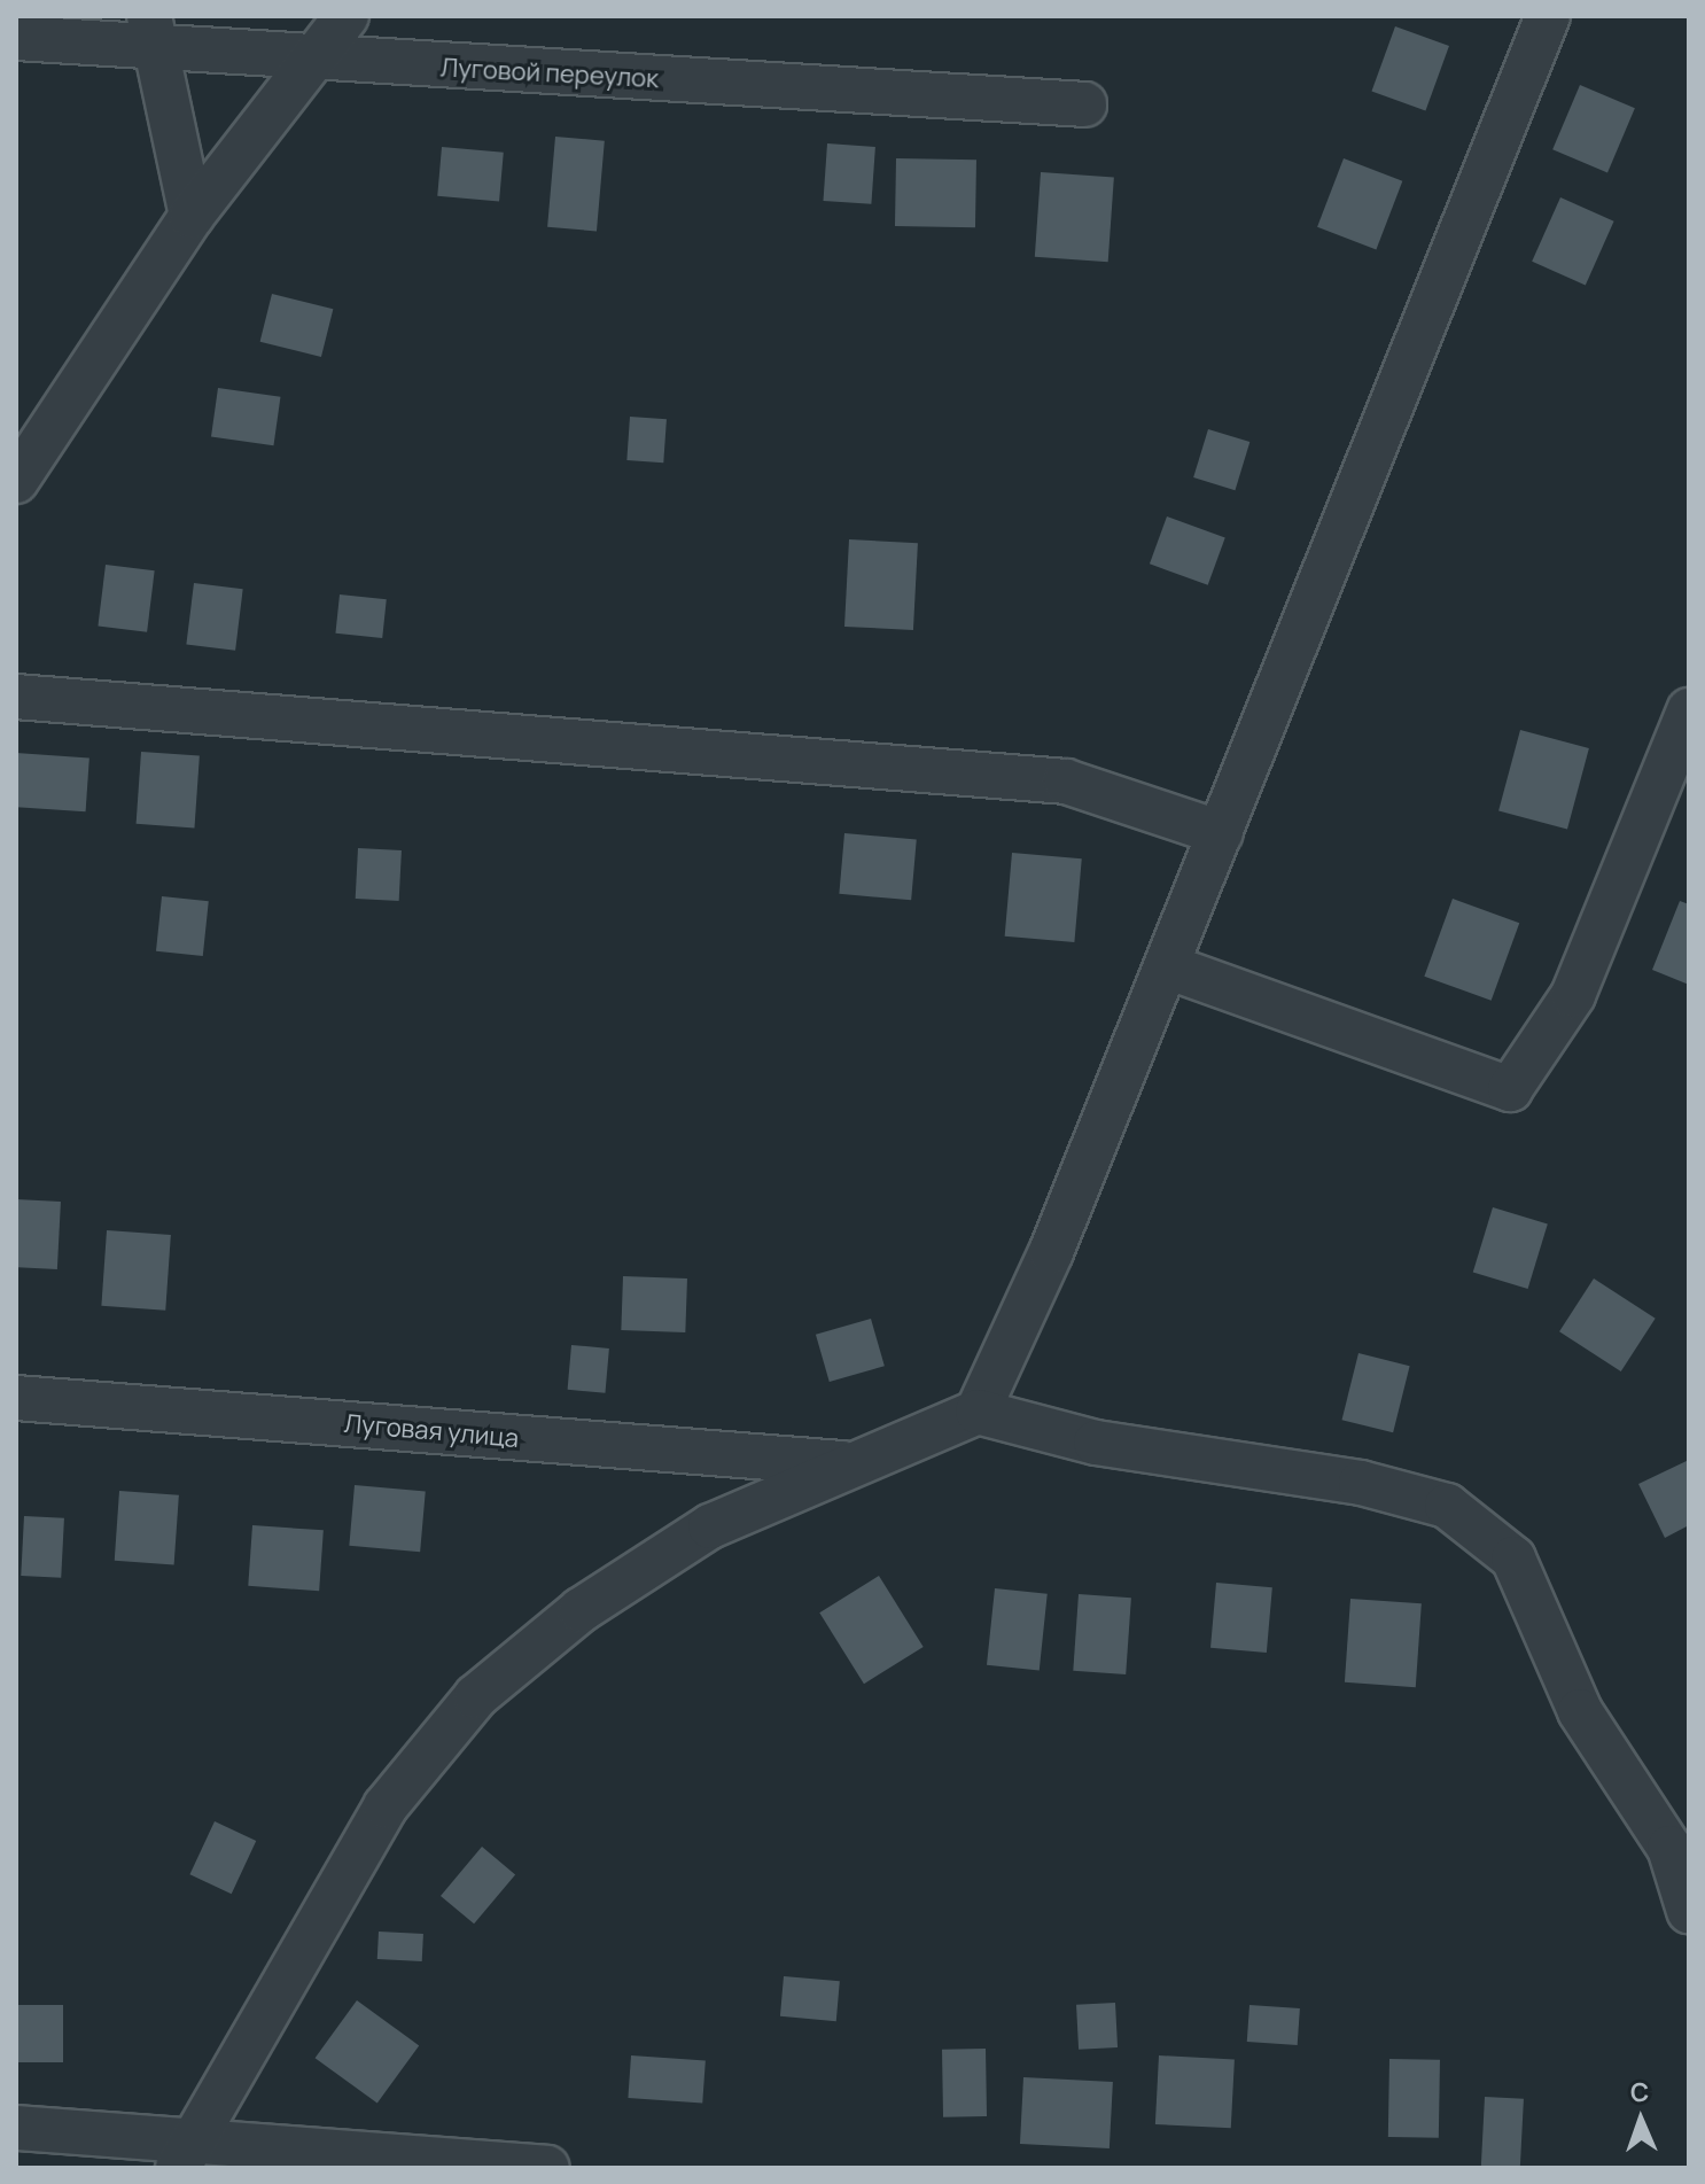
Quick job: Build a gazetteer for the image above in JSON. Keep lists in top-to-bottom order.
{
  "streets": {
    "street": ["Луговой переулок", "Луговая улица"]
  },
  "north": "top"
}
